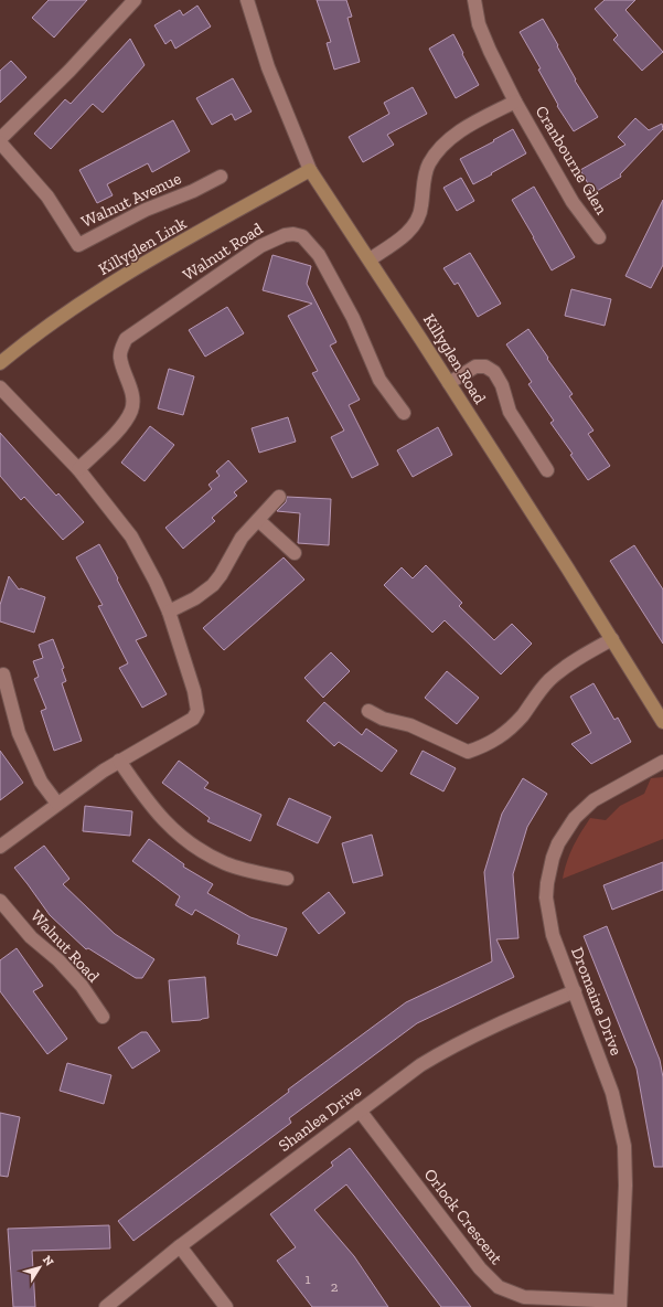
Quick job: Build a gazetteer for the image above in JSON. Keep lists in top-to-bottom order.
{
  "streets": {
    "street": [
      "Cranbourne Glen",
      "Walnut Avenue",
      "Killyglen Link",
      "Walnut Road",
      "Killyglen Road",
      "Dromaine Drive",
      "Shanlea Drive",
      "Orlock Crescent"
    ]
  },
  "crossings": [
    ["Cranbourne Glen", "Killyglen Road"],
    ["Killyglen Link", "Killyglen Road"],
    ["Dromaine Drive", "Shanlea Drive"],
    ["Dromaine Drive", "Orlock Crescent"],
    ["Shanlea Drive", "Orlock Crescent"]
  ],
  "house_numbers": ["1", "2"],
  "north": "top right"
}
